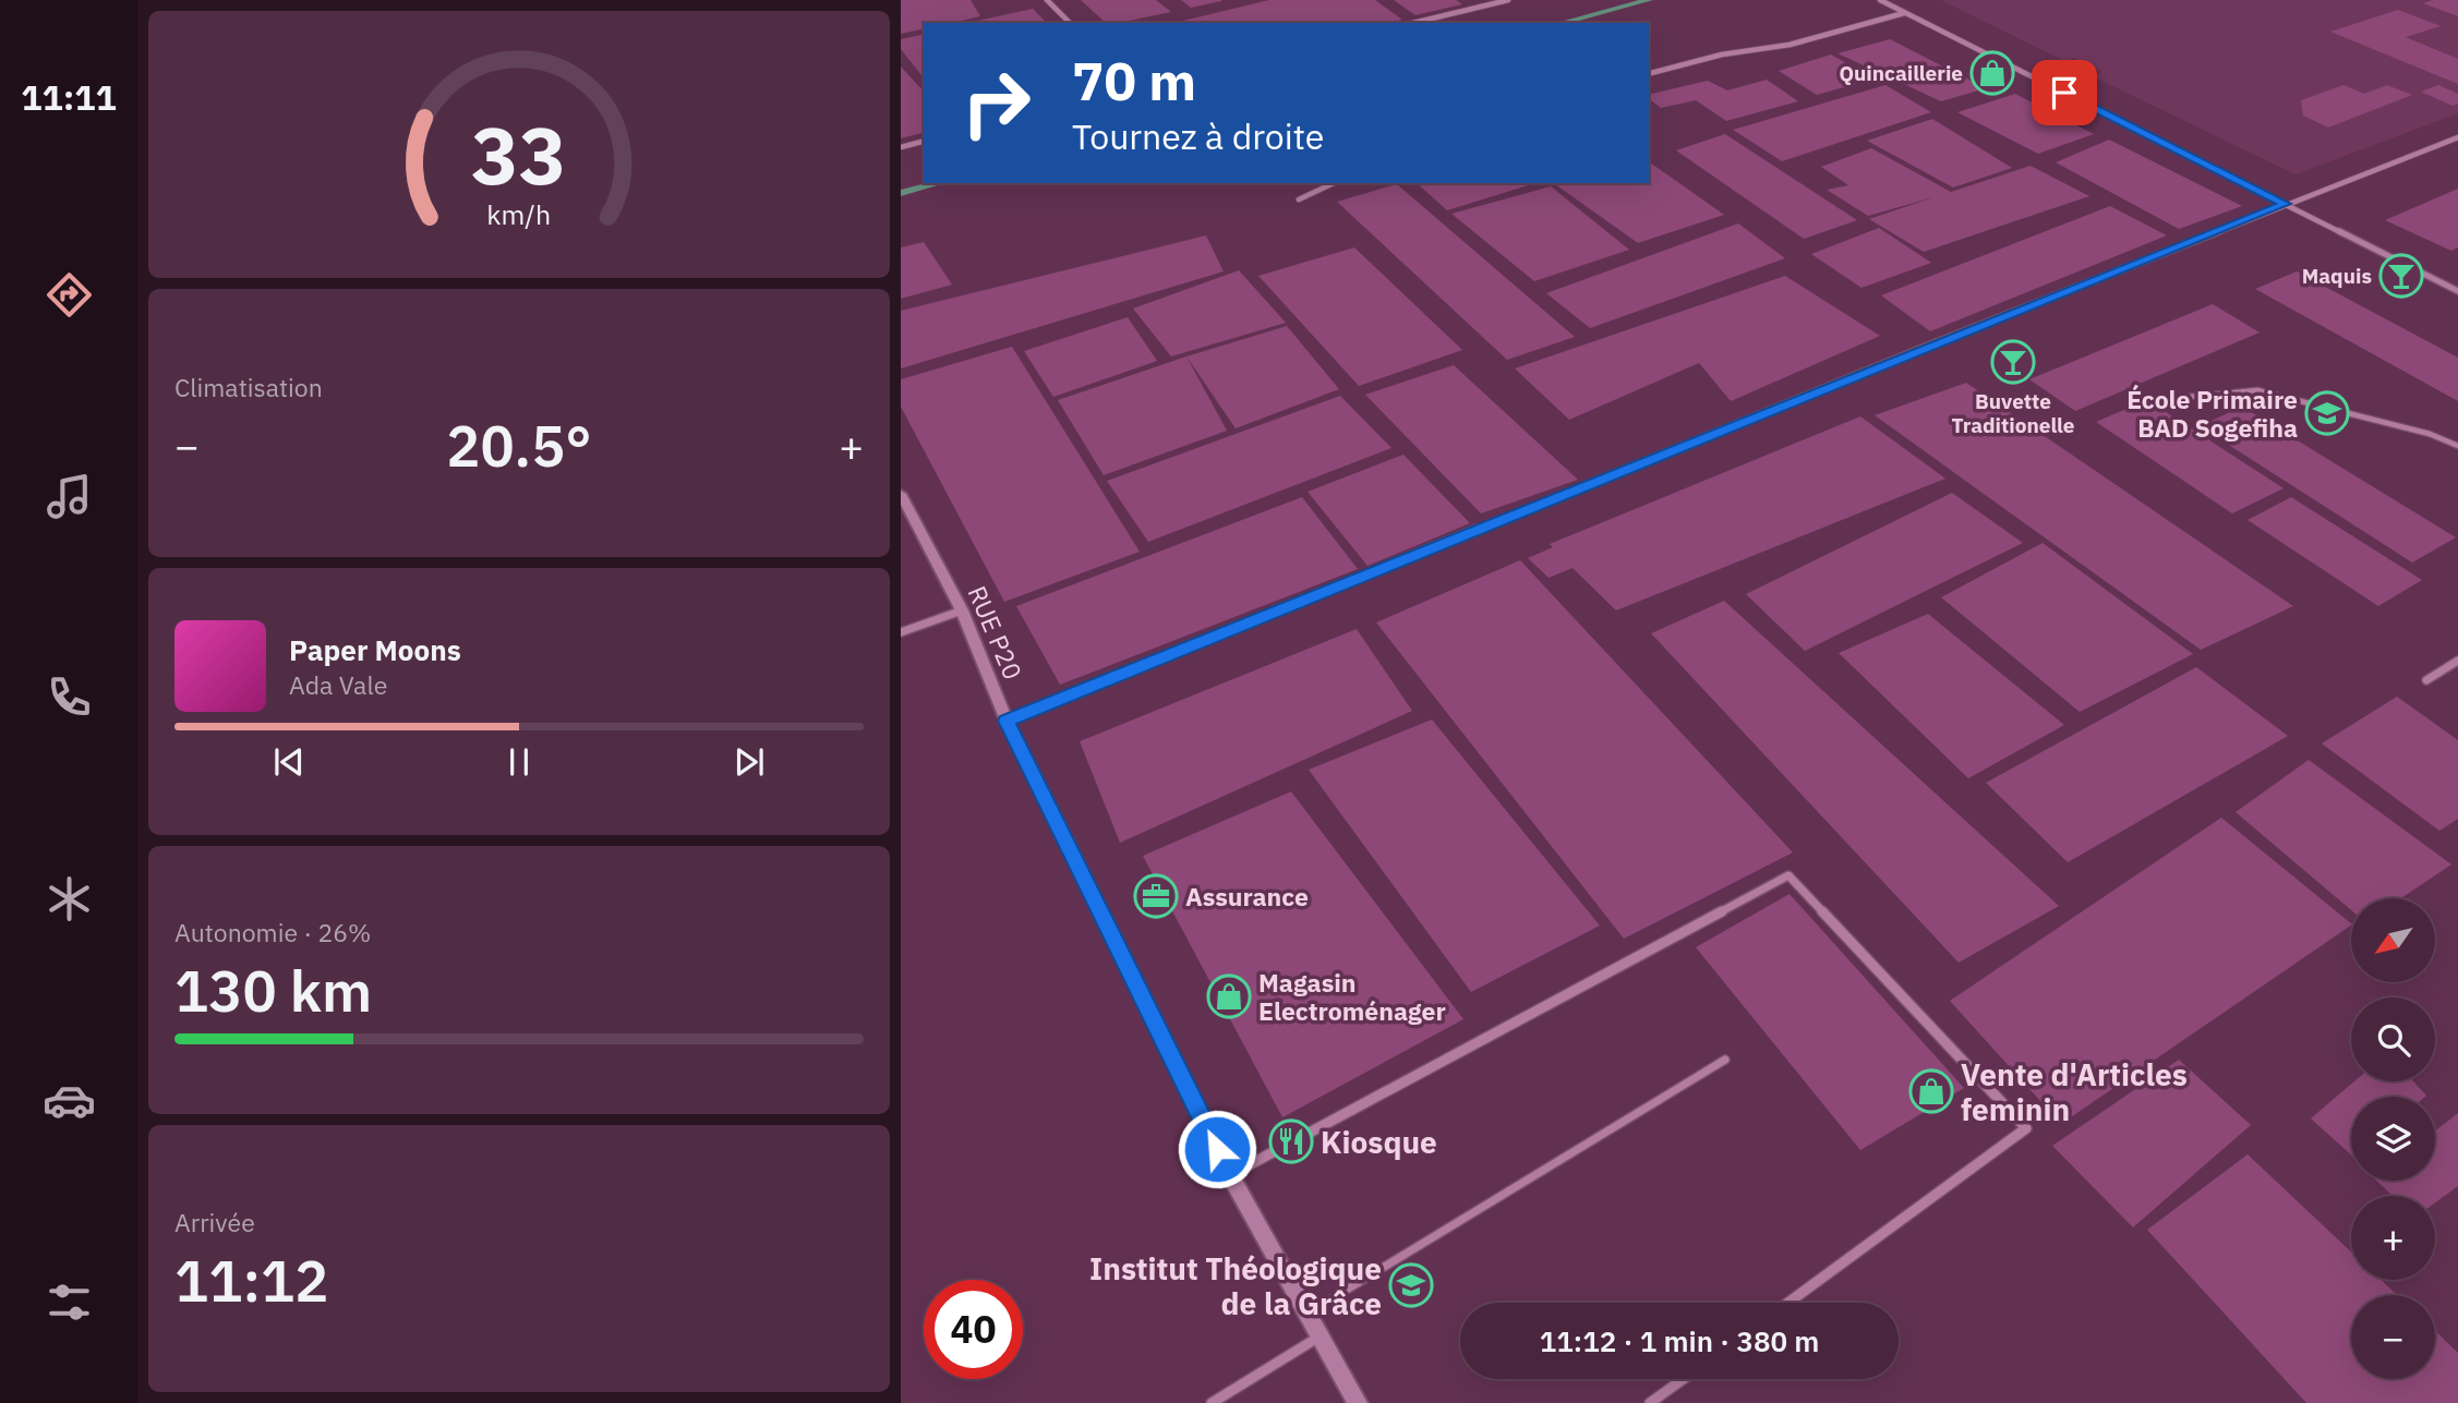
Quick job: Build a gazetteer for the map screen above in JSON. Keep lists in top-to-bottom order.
{
  "streets": {
    "street": ["RUE P20"]
  },
  "places": {
    "shop": ["Quincaillerie", "Magasin Electroménager", "Vente d'Articles feminin"],
    "bar": ["Maquis", "Buvette Traditionelle"],
    "school or university": ["École Primaire BAD Sogefiha", "Institut Théologique de la Grâce"],
    "office": ["Assurance"],
    "restaurant": ["Kiosque"]
  },
  "north": "bottom left",
  "page": {
    "tabs": "11:11",
    "turn": ["70 m", "Tournez à droite"],
    "tile": [
      "Climatisation",
      ["Autonomie · 26%", "130 km"],
      ["Arrivée", "11:12"]
    ],
    "heat": ["−", "20.5°", "+"],
    "song": ["Paper Moons", "Ada Vale"],
    "map_buttons": ["+", "−"],
    "limit": "40",
    "trip": "11:12 · 1 min · 380 m",
    "gauge": ["33", "km/h"]
  }
}
